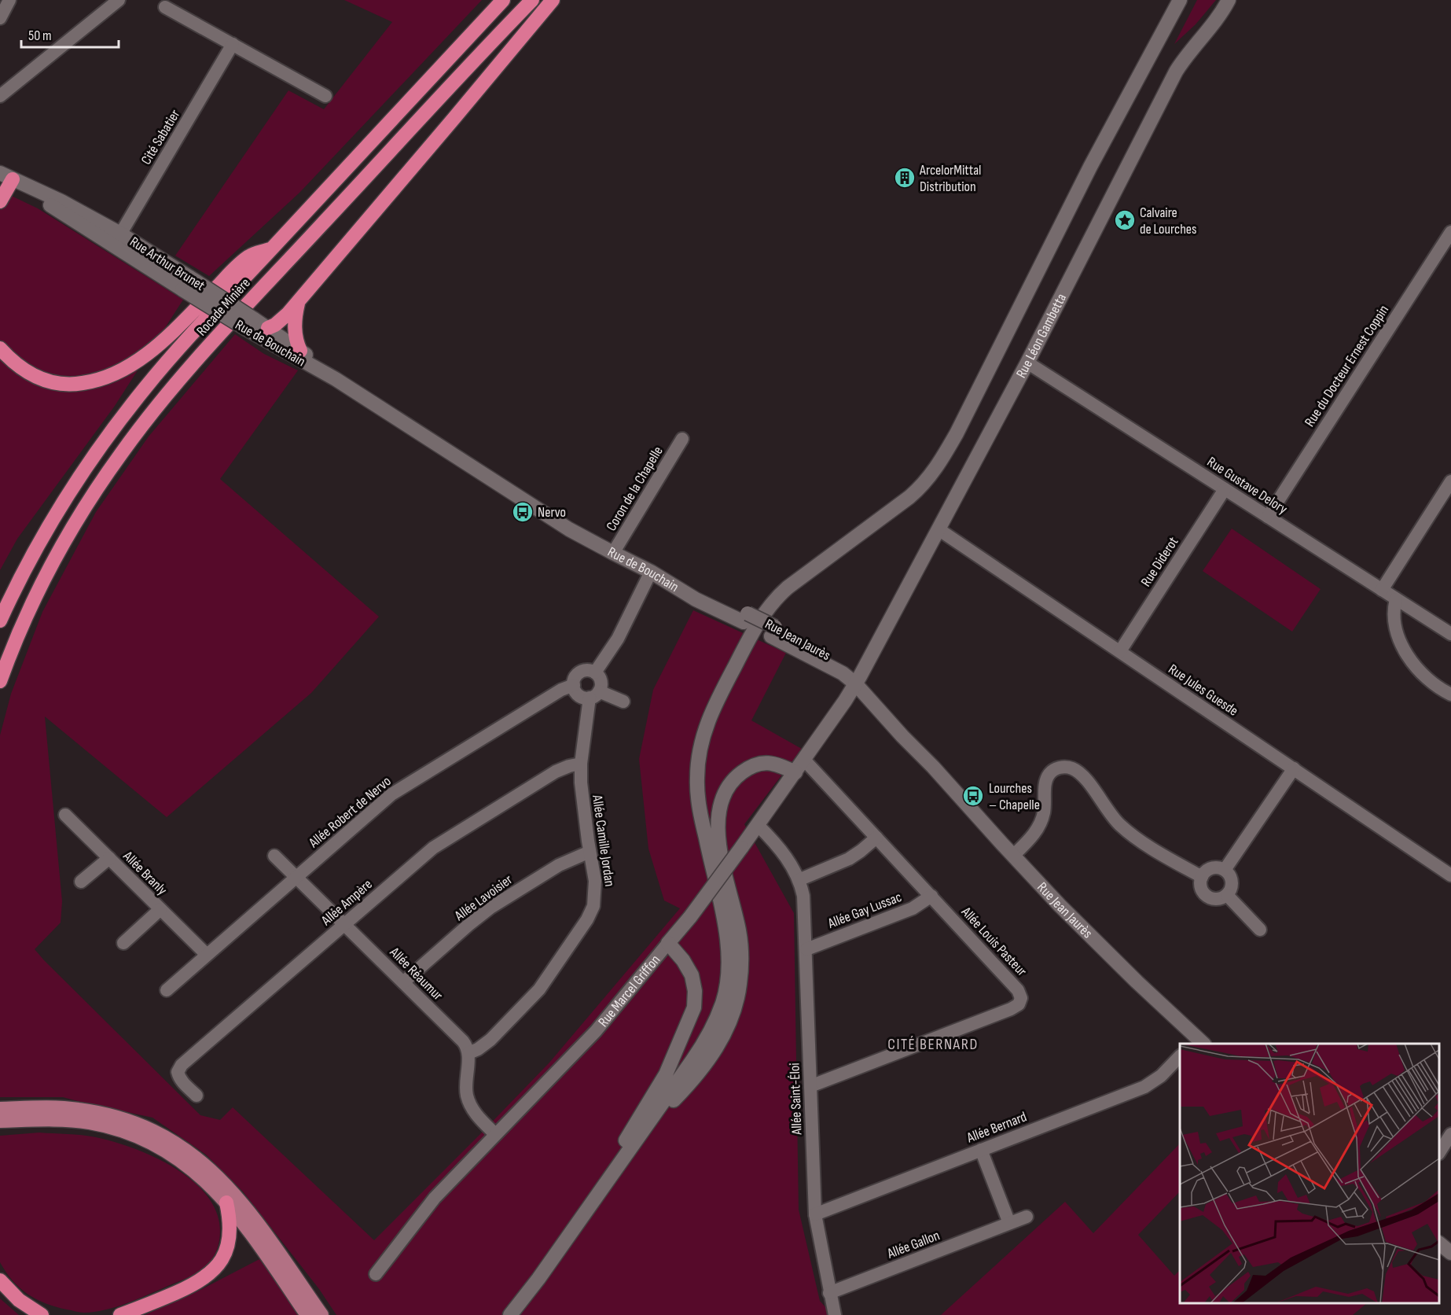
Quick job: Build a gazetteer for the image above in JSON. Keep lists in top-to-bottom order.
{
  "streets": {
    "highway": ["Rocade Minière"],
    "street": [
      "Cité Sabatier",
      "Rue Arthur Brunet",
      "Rue Léon Gambetta",
      "Rue de Bouchain",
      "Rue du Docteur Ernest Coppin",
      "Rue Gustave Delory",
      "Coron de la Chapelle",
      "Rue Diderot",
      "Rue Jean Jaurès",
      "Rue Jules Guesde",
      "Allée Robert de Nervo",
      "Allée Camille Jordan",
      "Allée Branly",
      "Allée Lavoisier",
      "Allée Ampère",
      "Allée Gay Lussac",
      "Allée Louis Pasteur",
      "Allée Réaumur",
      "Rue Marcel Griffon",
      "Allée Saint-Éloi",
      "Allée Bernard",
      "Allée Gallon"
    ]
  },
  "crossings": [
    ["Cité Sabatier", "Rue Arthur Brunet"],
    ["Rue Arthur Brunet", "Rue de Bouchain"],
    ["Rue Léon Gambetta", "Rue de Bouchain"],
    ["Rue Léon Gambetta", "Rue Gustave Delory"],
    ["Rue Léon Gambetta", "Rue Jean Jaurès"],
    ["Rue Léon Gambetta", "Rue Jules Guesde"],
    ["Rue Léon Gambetta", "Rue Marcel Griffon"],
    ["Rue de Bouchain", "Coron de la Chapelle"],
    ["Rue de Bouchain", "Rue Jean Jaurès"],
    ["Rue de Bouchain", "Rue Marcel Griffon"],
    ["Rue du Docteur Ernest Coppin", "Rue Gustave Delory"],
    ["Rue Gustave Delory", "Rue Diderot"],
    ["Rue Diderot", "Rue Jules Guesde"],
    ["Rue Jean Jaurès", "Rue Marcel Griffon"],
    ["Allée Robert de Nervo", "Allée Camille Jordan"],
    ["Allée Robert de Nervo", "Allée Branly"],
    ["Allée Robert de Nervo", "Allée Réaumur"],
    ["Allée Camille Jordan", "Allée Lavoisier"],
    ["Allée Camille Jordan", "Allée Ampère"],
    ["Allée Camille Jordan", "Allée Réaumur"],
    ["Allée Lavoisier", "Allée Réaumur"],
    ["Allée Ampère", "Allée Réaumur"],
    ["Allée Gay Lussac", "Allée Louis Pasteur"],
    ["Allée Gay Lussac", "Allée Saint-Éloi"],
    ["Allée Louis Pasteur", "Rue Marcel Griffon"],
    ["Allée Louis Pasteur", "Allée Saint-Éloi"],
    ["Rue Marcel Griffon", "Allée Saint-Éloi"],
    ["Allée Saint-Éloi", "Allée Bernard"],
    ["Allée Saint-Éloi", "Allée Gallon"]
  ],
  "districts": ["CITÉ BERNARD"],
  "places": {
    "building": ["ArcelorMittal Distribution"],
    "place": ["Calvaire de Lourches"],
    "bus stop": ["Nervo", "Lourches – Chapelle"]
  },
  "scale_bar": "50 m"
}
